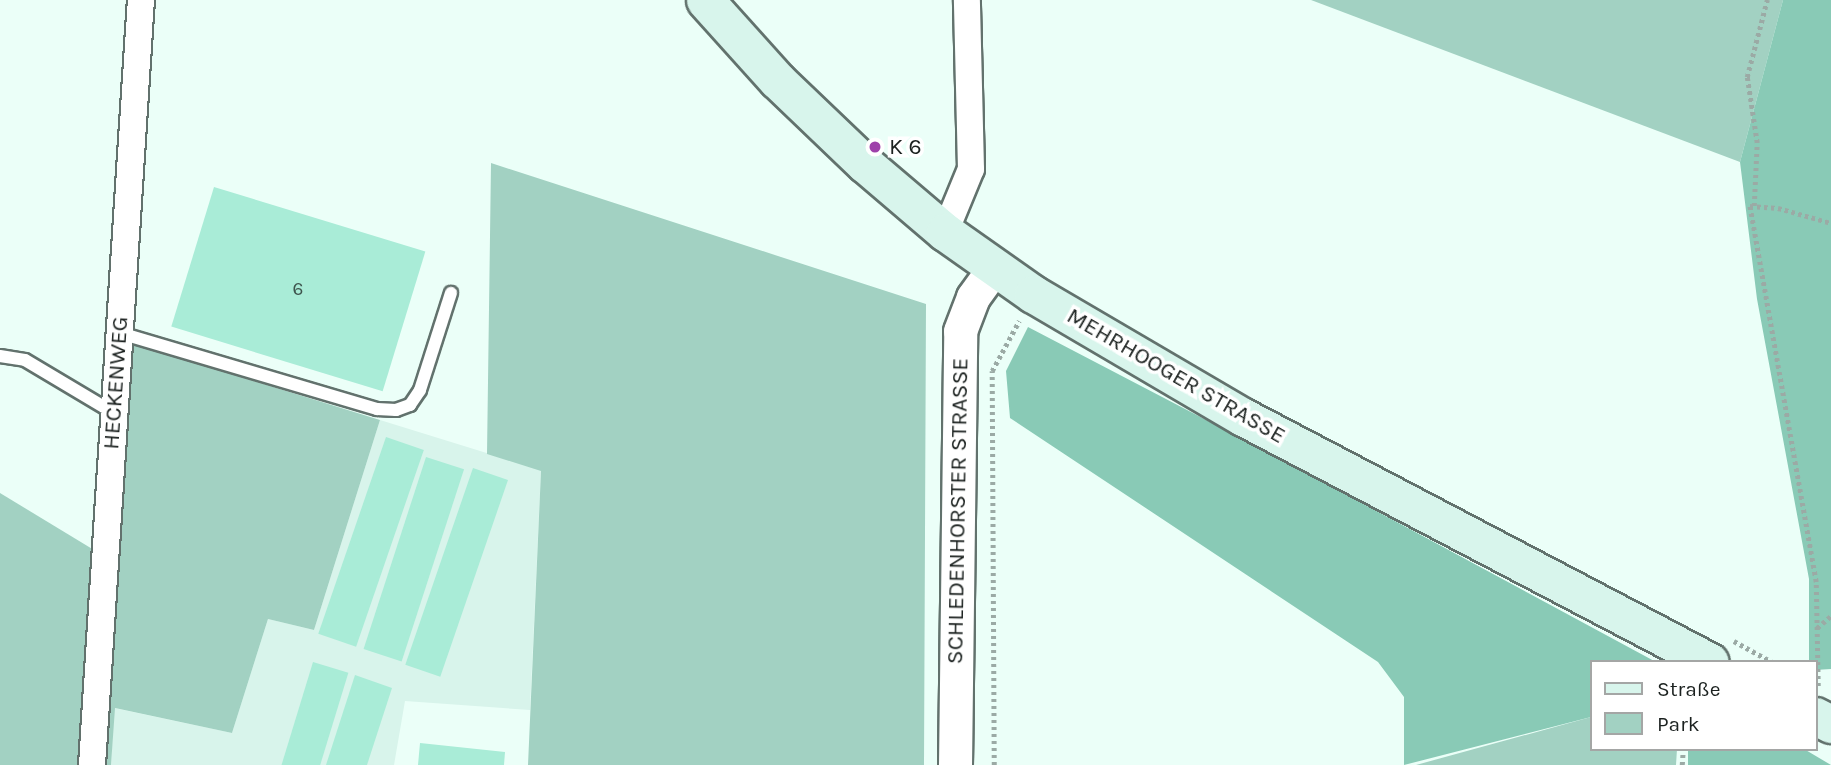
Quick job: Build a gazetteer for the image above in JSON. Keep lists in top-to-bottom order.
{
  "streets": {
    "main road": ["MEHRHOOGER STRASSE"],
    "street": ["HECKENWEG", "SCHLEDENHORSTER STRASSE"]
  },
  "crossings": [
    ["MEHRHOOGER STRASSE", "SCHLEDENHORSTER STRASSE"]
  ],
  "places": ["K 6"],
  "house_numbers": ["6"],
  "legend": ["Straße", "Park"]
}
